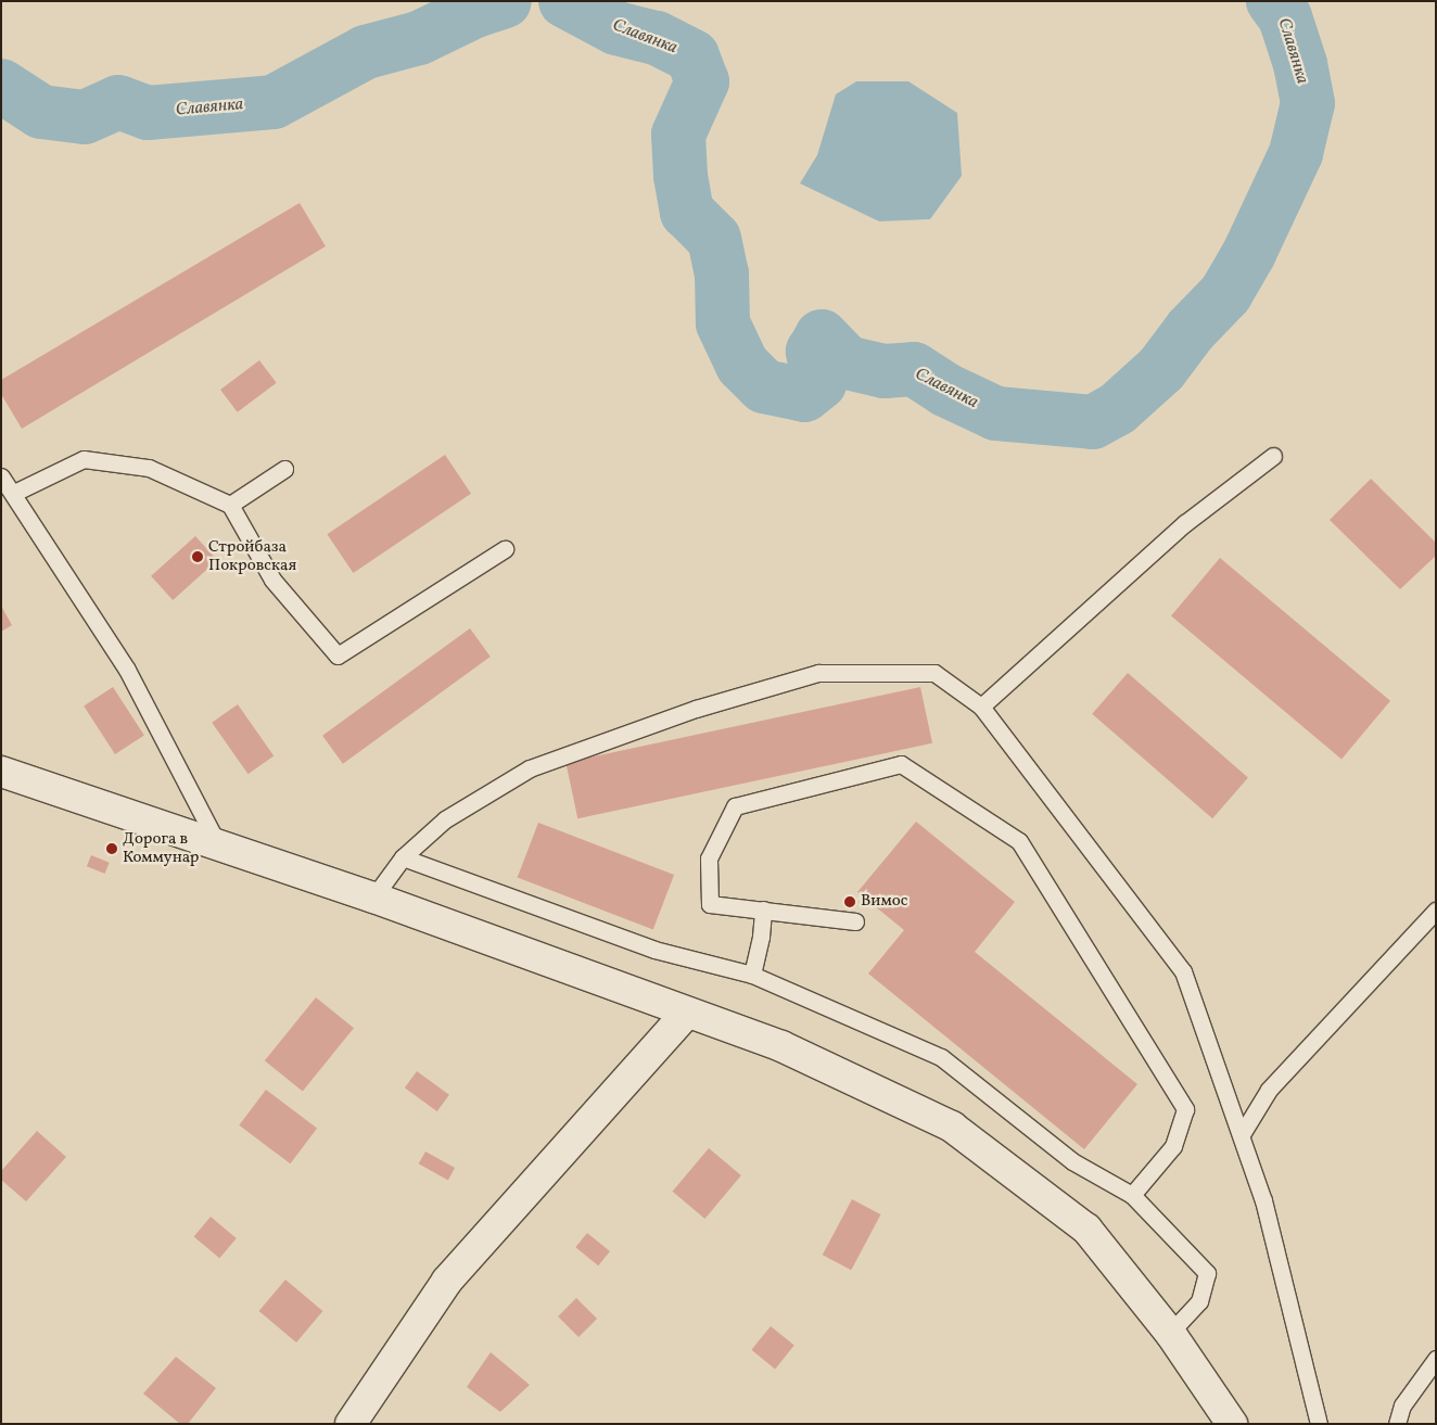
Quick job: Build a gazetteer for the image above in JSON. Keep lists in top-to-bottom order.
{
  "water": ["Славянка"],
  "places": ["Стройбаза Покровская", "Дорога в Коммунар", "Вимос"]
}
